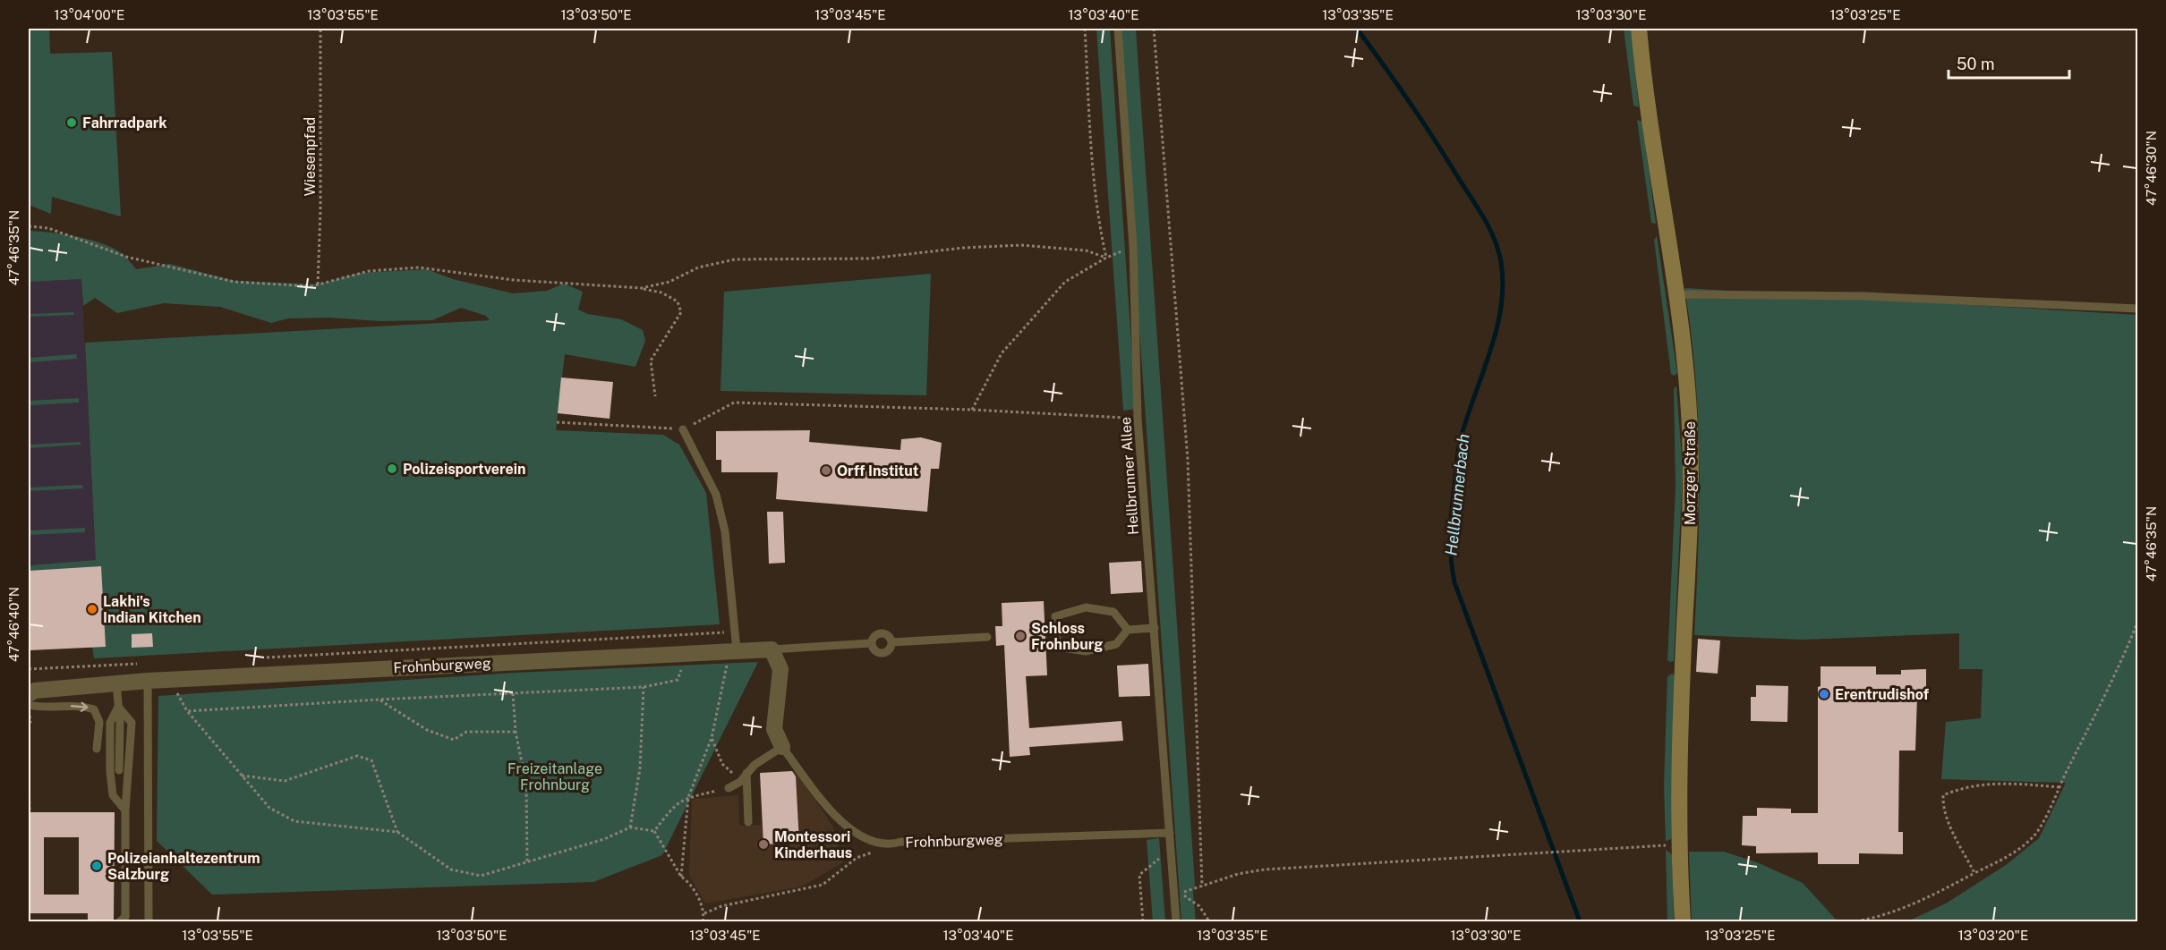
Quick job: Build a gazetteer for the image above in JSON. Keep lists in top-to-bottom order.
{
  "streets": {
    "street": ["Morzger Straße", "Frohnburgweg"],
    "lane": ["Hellbrunner Allee"],
    "path": ["Wiesenpfad"]
  },
  "crossings": [
    ["Hellbrunner Allee", "Frohnburgweg"]
  ],
  "water": ["Hellbrunnerbach"],
  "parks": ["Freizeitanlage Frohnburg"],
  "places": [
    "Fahrradpark",
    "Polizeisportverein",
    "Orff Institut",
    "Lakhi's Indian Kitchen",
    "Schloss Frohnburg",
    "Erentrudishof",
    "Montessori Kinderhaus",
    "Polizeianhaltezentrum Salzburg"
  ],
  "scale_bar": "50 m",
  "coordinates": [
    "13°04'00\"E",
    "13°03'55\"E",
    "13°03'50\"E",
    "13°03'45\"E",
    "13°03'40\"E",
    "13°03'35\"E",
    "13°03'30\"E",
    "13°03'25\"E",
    "47°46'30\"N",
    "47°46'35\"N",
    "47°46'40\"N",
    "13°03'20\"E"
  ]
}
